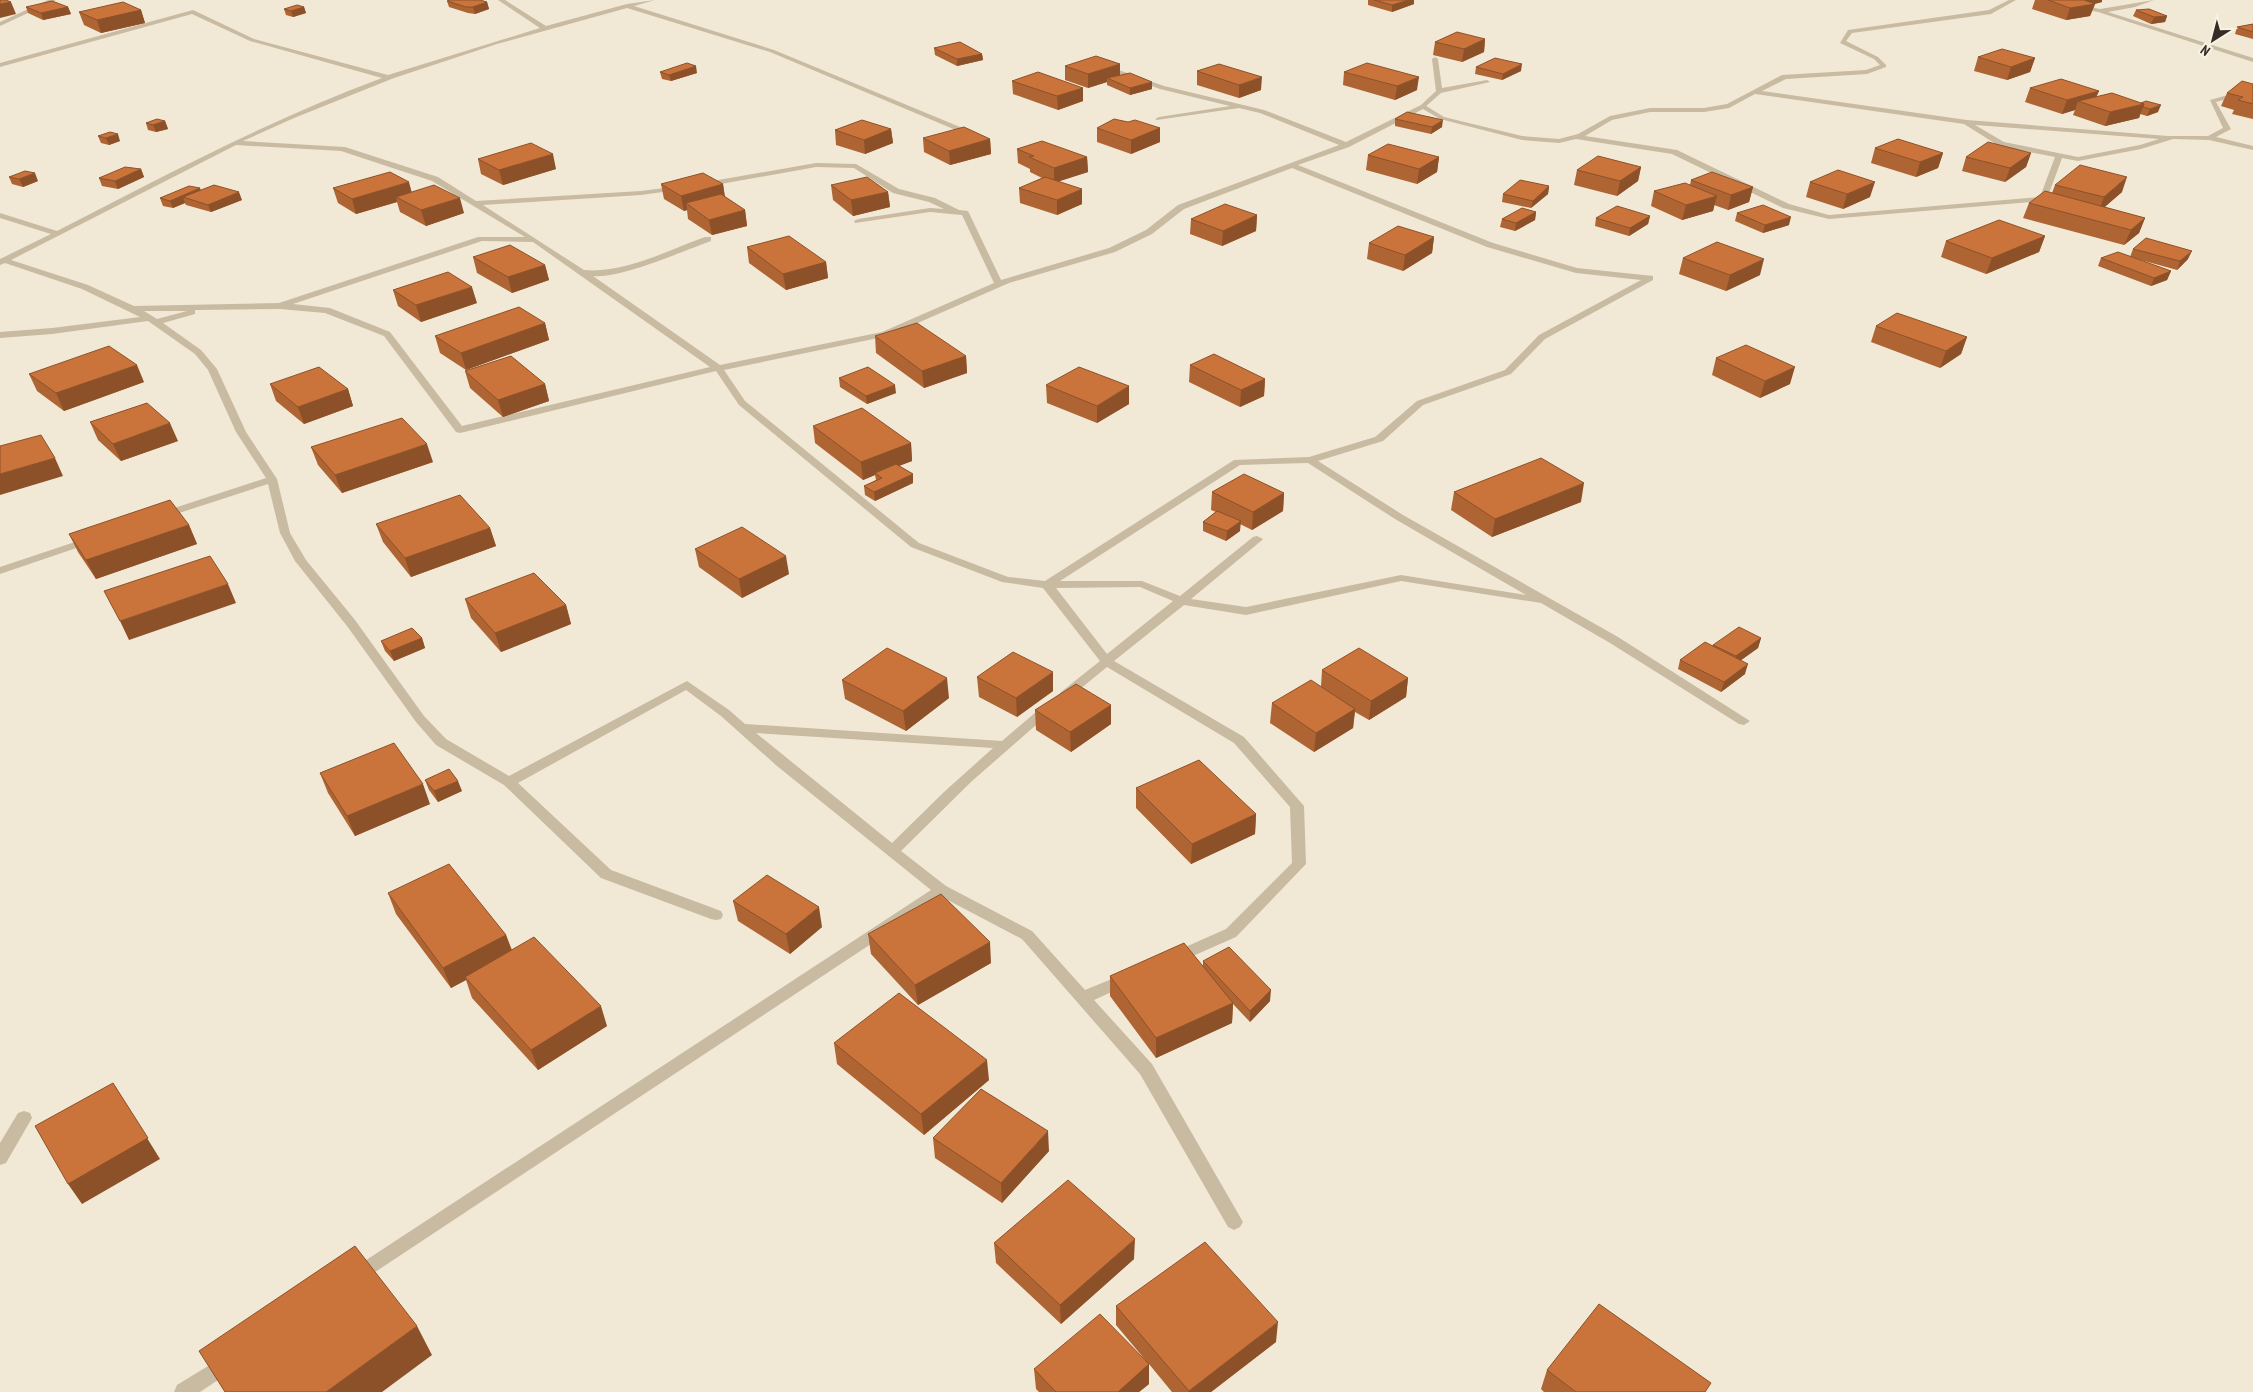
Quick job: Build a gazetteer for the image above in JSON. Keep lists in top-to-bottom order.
{
  "north": "bottom left"
}
